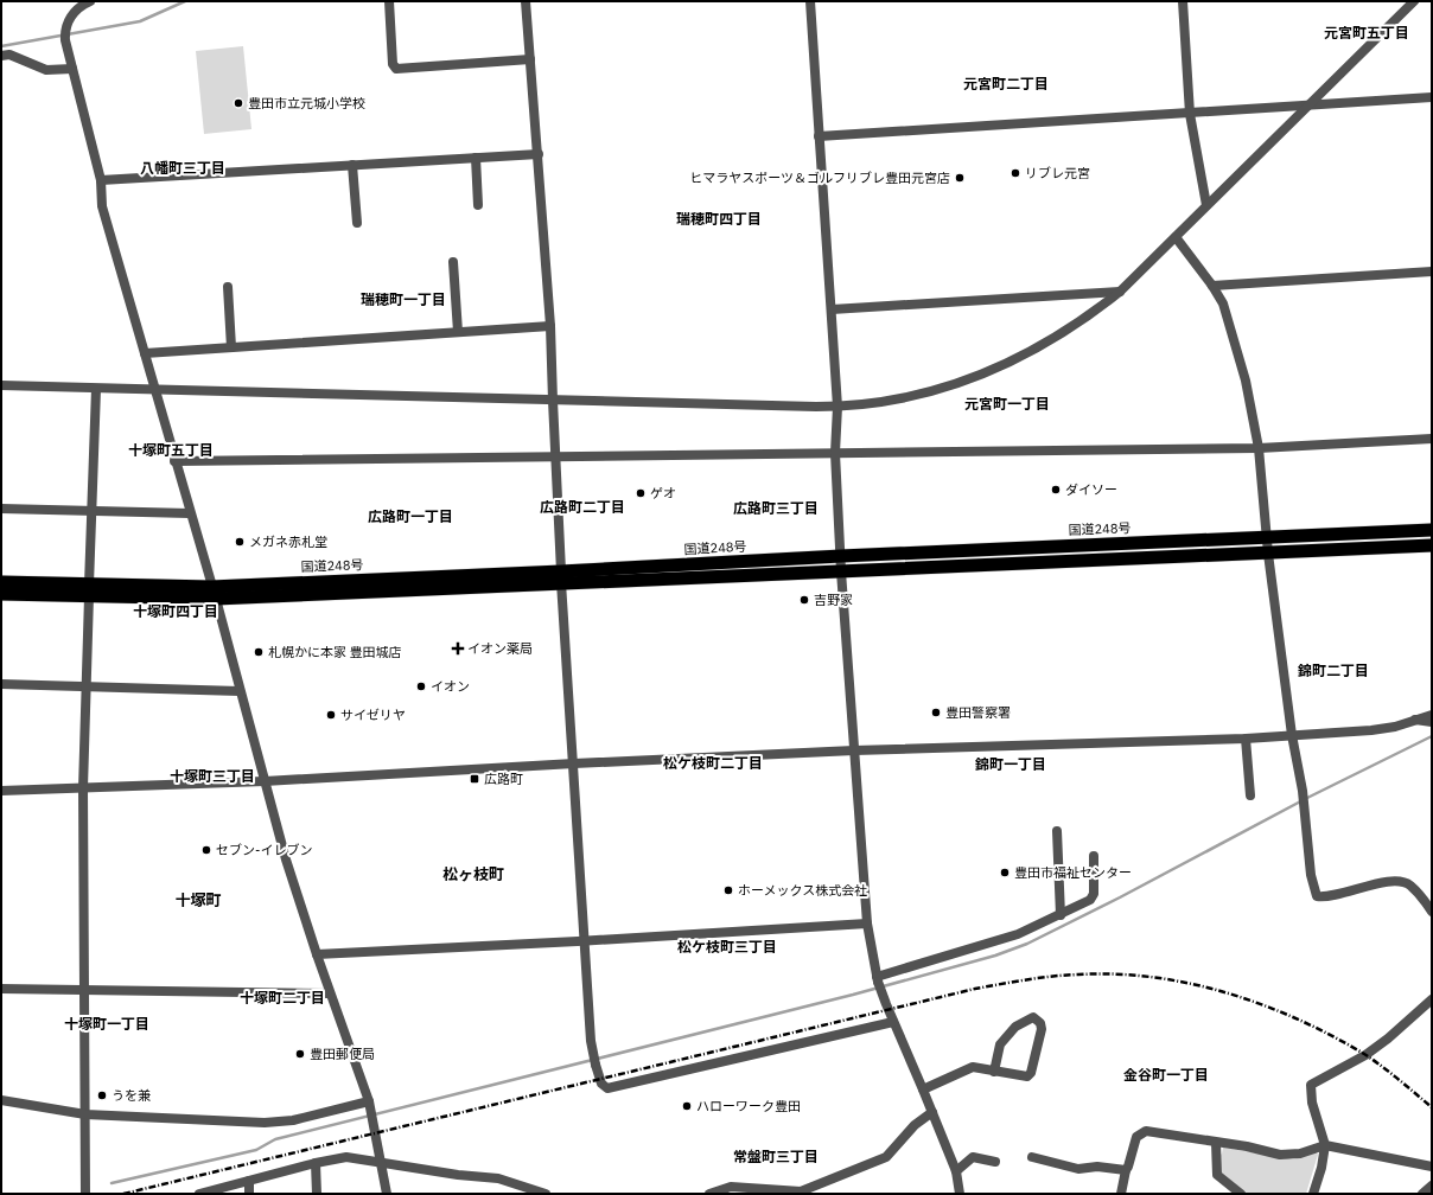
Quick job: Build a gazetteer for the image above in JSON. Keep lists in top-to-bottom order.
{
  "streets": {
    "highway": ["国道248号"]
  },
  "districts": [
    "元宮町五丁目",
    "元宮町二丁目",
    "八幡町三丁目",
    "瑞穂町四丁目",
    "瑞穂町一丁目",
    "元宮町一丁目",
    "十塚町五丁目",
    "広路町二丁目",
    "広路町三丁目",
    "広路町一丁目",
    "十塚町四丁目",
    "錦町二丁目",
    "松ケ枝町二丁目",
    "錦町一丁目",
    "十塚町三丁目",
    "松ヶ枝町",
    "十塚町",
    "松ケ枝町三丁目",
    "十塚町二丁目",
    "十塚町一丁目",
    "金谷町一丁目",
    "常盤町三丁目"
  ],
  "places": {
    "other": [
      "豊田市立元城小学校",
      "リブレ元宮",
      "ヒマラヤスポーツ＆ゴルフリブレ豊田元宮店",
      "ダイソー",
      "ゲオ",
      "メガネ赤札堂",
      "吉野家",
      "札幌かに本家 豊田城店",
      "イオン",
      "豊田警察署",
      "サイゼリヤ",
      "セブン-イレブン",
      "豊田市福祉センター",
      "ホーメックス株式会社",
      "豊田郵便局",
      "うを兼",
      "ハローワーク豊田"
    ],
    "health": ["イオン薬局"],
    "transit": ["広路町"]
  }
}
